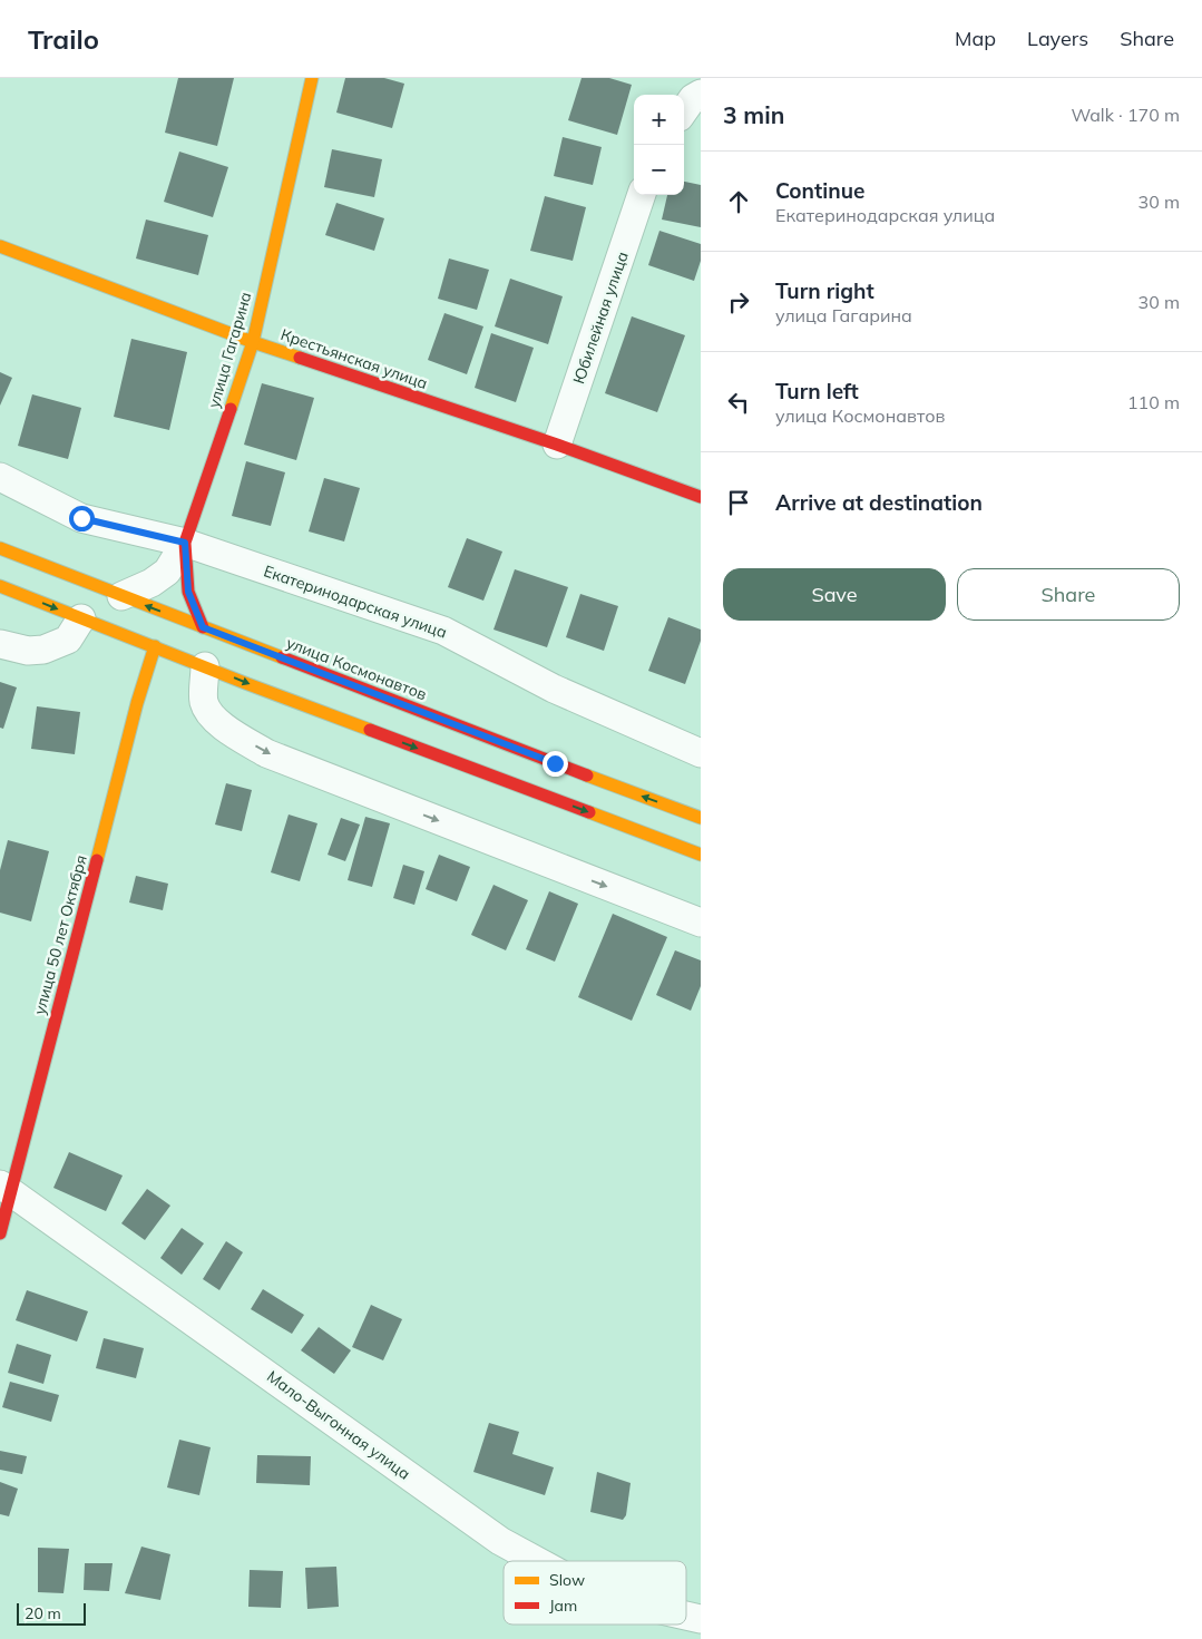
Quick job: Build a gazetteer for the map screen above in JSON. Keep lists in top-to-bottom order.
{
  "streets": {
    "main road": [
      "улица Гагарина",
      "Крестьянская улица",
      "улица Космонавтов",
      "улица 50 лет Октября"
    ],
    "street": ["Юбилейная улица", "Екатеринодарская улица", "Мало-Выгонная улица"]
  },
  "crossings": [
    ["Юбилейная улица", "Крестьянская улица"],
    ["улица Гагарина", "Крестьянская улица"],
    ["улица Гагарина", "Екатеринодарская улица"],
    ["улица Гагарина", "улица Космонавтов"],
    ["улица 50 лет Октября", "Мало-Выгонная улица"]
  ],
  "legend": ["Slow", "Jam"],
  "scale_bar": "20 m",
  "page": {
    "header": "Trailo",
    "nav": ["Map", "Layers", "Share"],
    "heading": ["3 min", "Walk · 170 m"],
    "map_buttons": ["+", "−"],
    "list": [
      ["Continue", "Екатеринодарская улица", "30 m"],
      ["Turn right", "улица Гагарина", "30 m"],
      ["Turn left", "улица Космонавтов", "110 m"],
      "Arrive at destination"
    ],
    "buttons": ["Save", "Share"],
    "scale": "20 m"
  }
}
